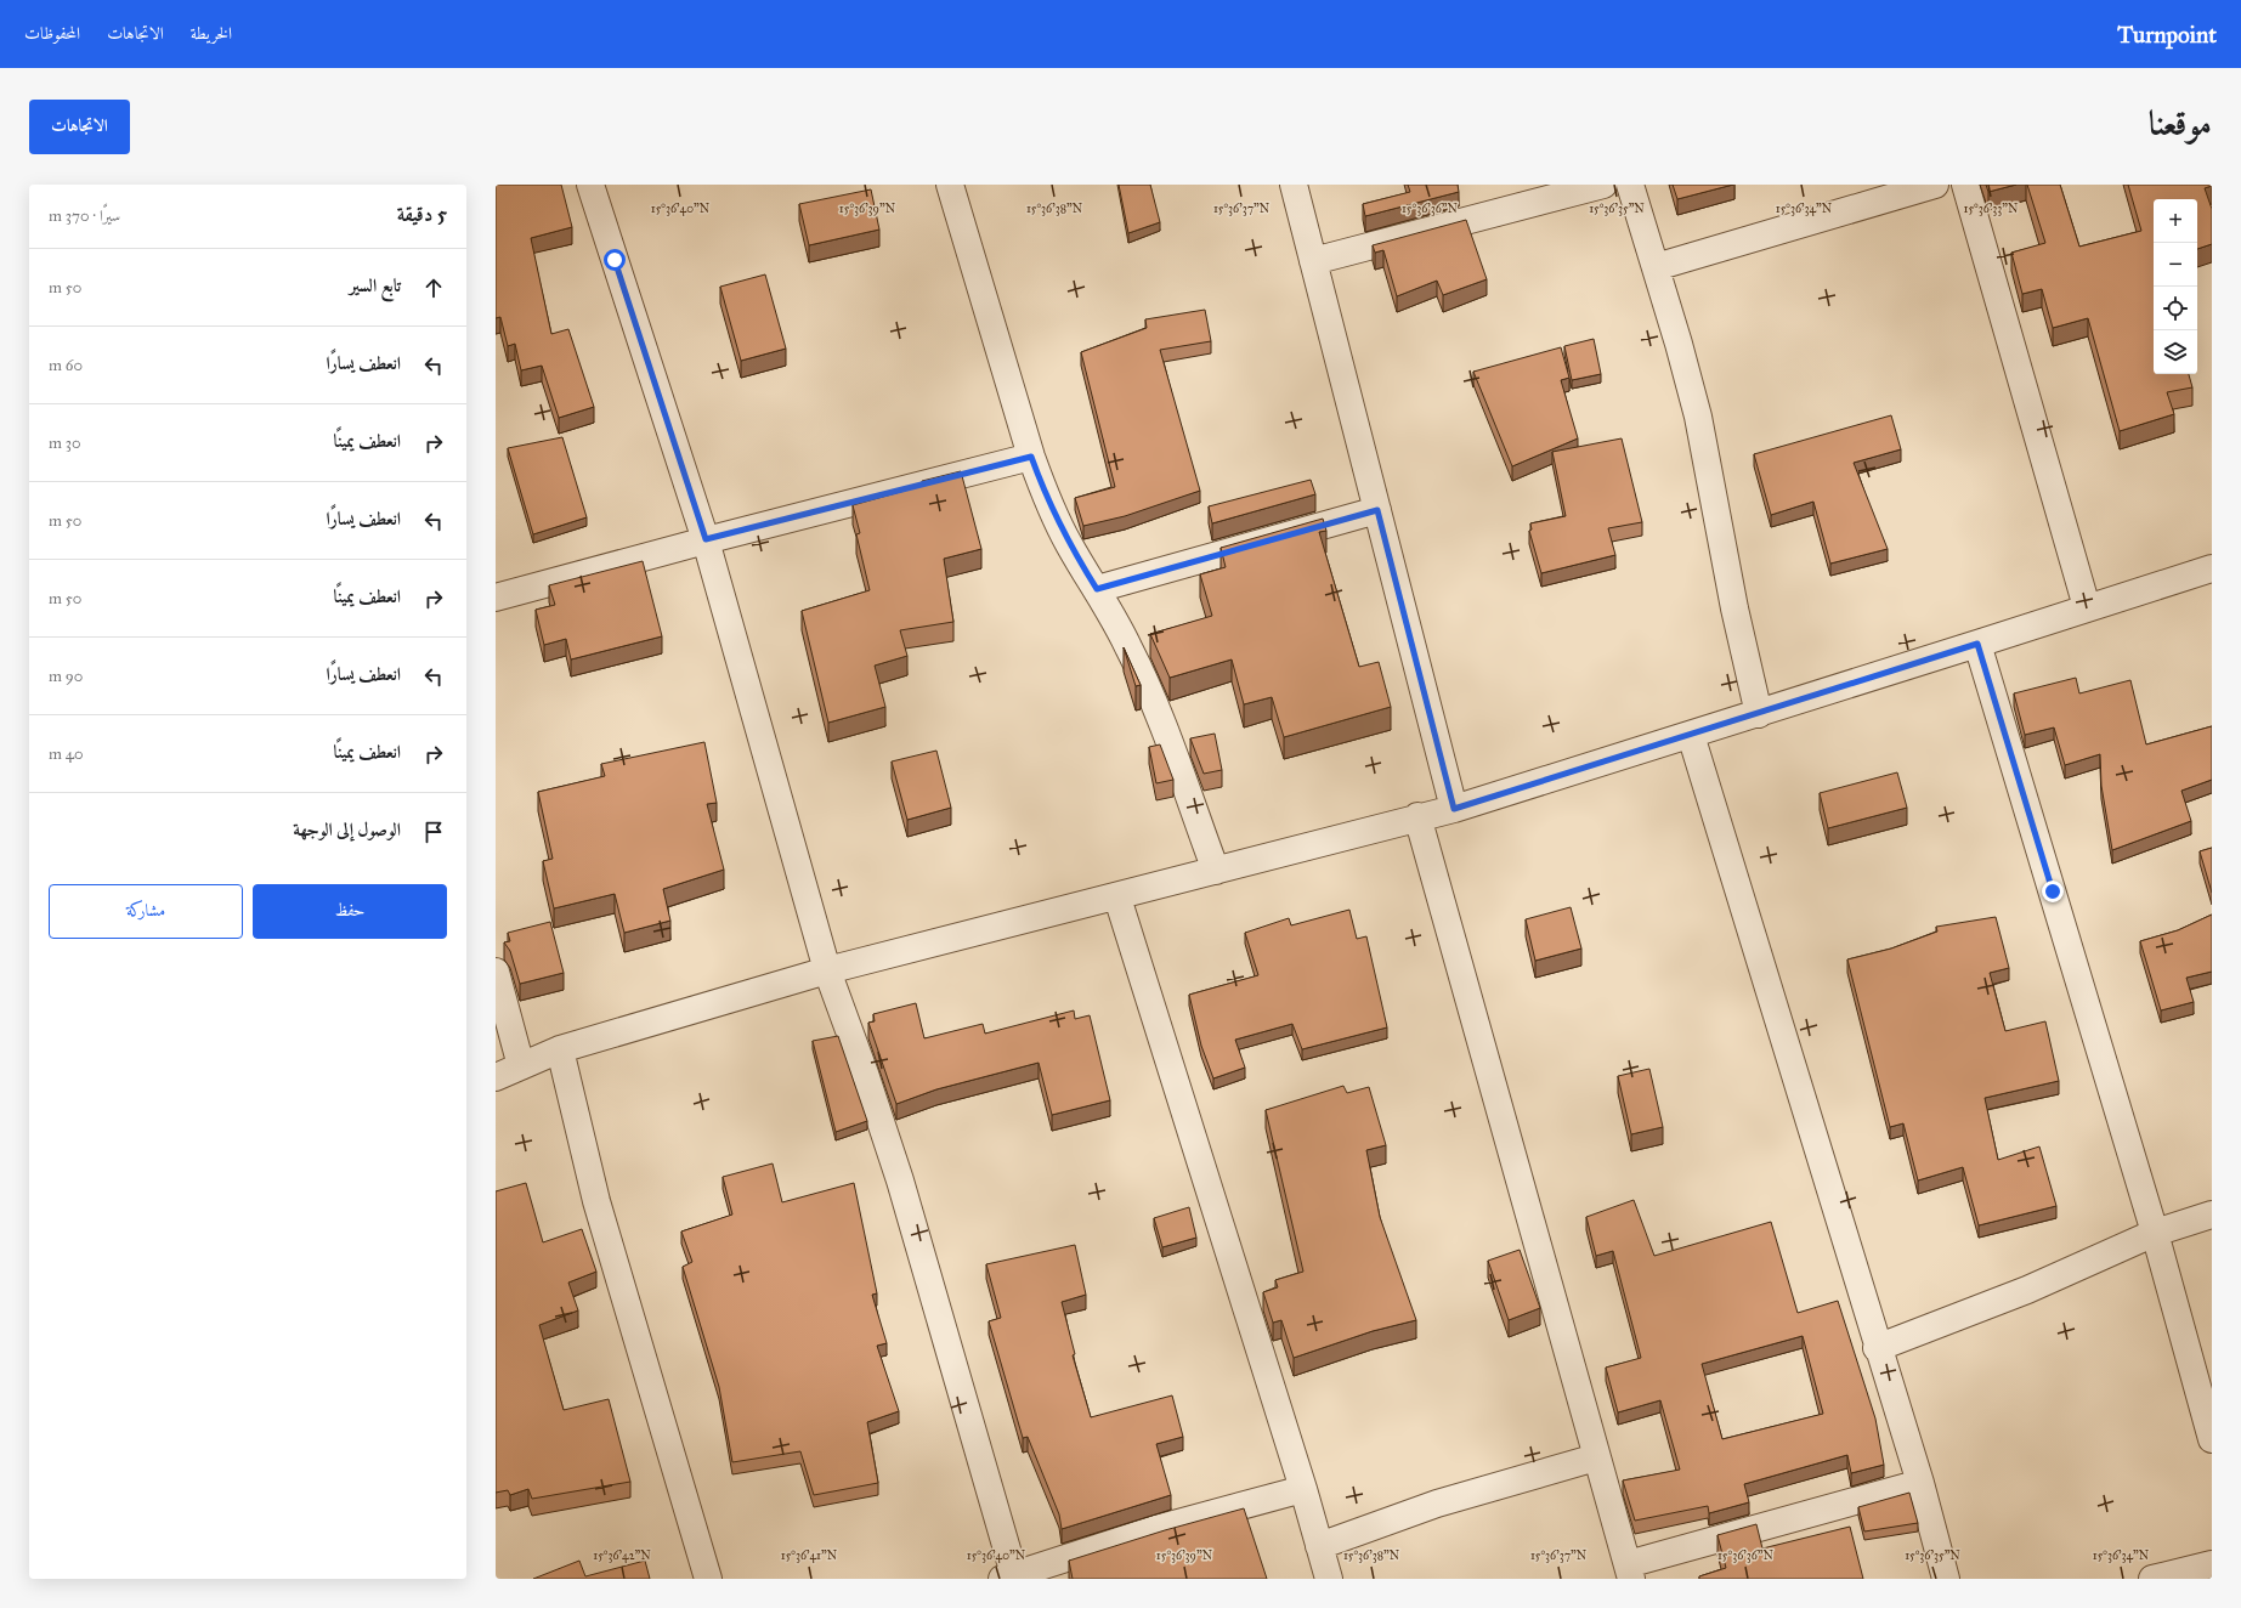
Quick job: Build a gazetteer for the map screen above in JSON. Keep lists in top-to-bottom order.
{
  "page": {
    "header": "Turnpoint",
    "nav": ["الخريطة", "الاتجاهات", "المحفوظات"],
    "title": "موقعنا",
    "buttons": [
      "الاتجاهات",
      ["حفظ", "مشاركة"]
    ],
    "heading": ["5 دقيقة", "سيرًا · 370 m"],
    "map_buttons": ["+", "−"],
    "list": [
      ["تابع السير", "50 m"],
      ["انعطف يسارًا", "60 m"],
      ["انعطف يمينًا", "30 m"],
      ["انعطف يسارًا", "50 m"],
      ["انعطف يمينًا", "50 m"],
      ["انعطف يسارًا", "90 m"],
      ["انعطف يمينًا", "40 m"],
      "الوصول إلى الوجهة"
    ]
  },
  "coordinates": [
    "15°36'40\"N",
    "15°36'39\"N",
    "15°36'38\"N",
    "15°36'37\"N",
    "15°36'36\"N",
    "15°36'35\"N",
    "15°36'34\"N",
    "15°36'33\"N",
    "15°36'42\"N",
    "15°36'41\"N"
  ]
}
